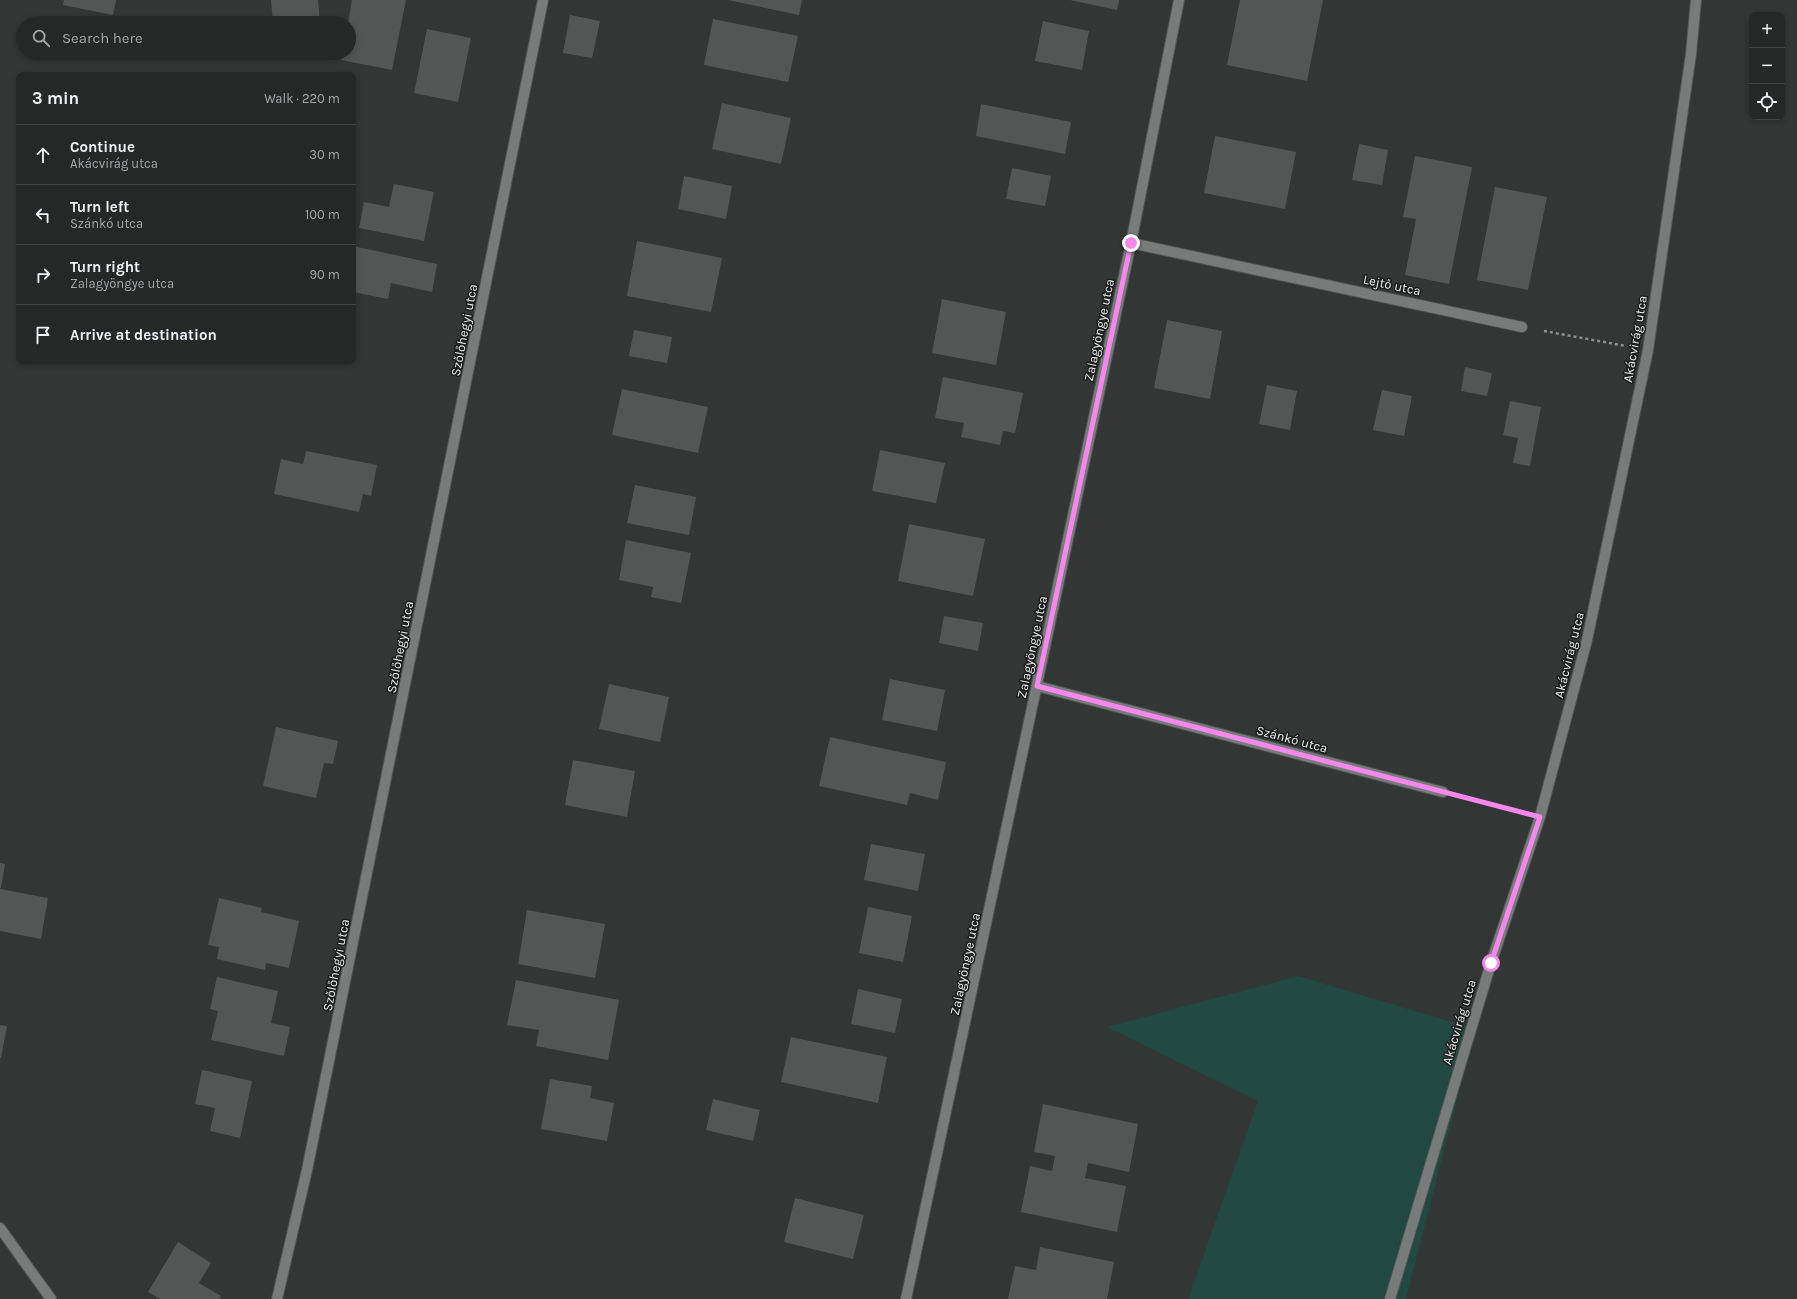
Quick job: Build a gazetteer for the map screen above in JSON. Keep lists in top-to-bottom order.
{
  "streets": {
    "street": [
      "Lejtő utca",
      "Szőlőhegyi utca",
      "Zalagyöngye utca",
      "Akácvirág utca",
      "Szánkó utca"
    ]
  },
  "crossings": [
    ["Lejtő utca", "Zalagyöngye utca"],
    ["Zalagyöngye utca", "Szánkó utca"]
  ],
  "page": {
    "map_buttons": ["+", "−"],
    "search": "Search here",
    "heading": ["3 min", "Walk · 220 m"],
    "list": [
      ["Continue", "Akácvirág utca", "30 m"],
      ["Turn left", "Szánkó utca", "100 m"],
      ["Turn right", "Zalagyöngye utca", "90 m"],
      "Arrive at destination"
    ]
  }
}
